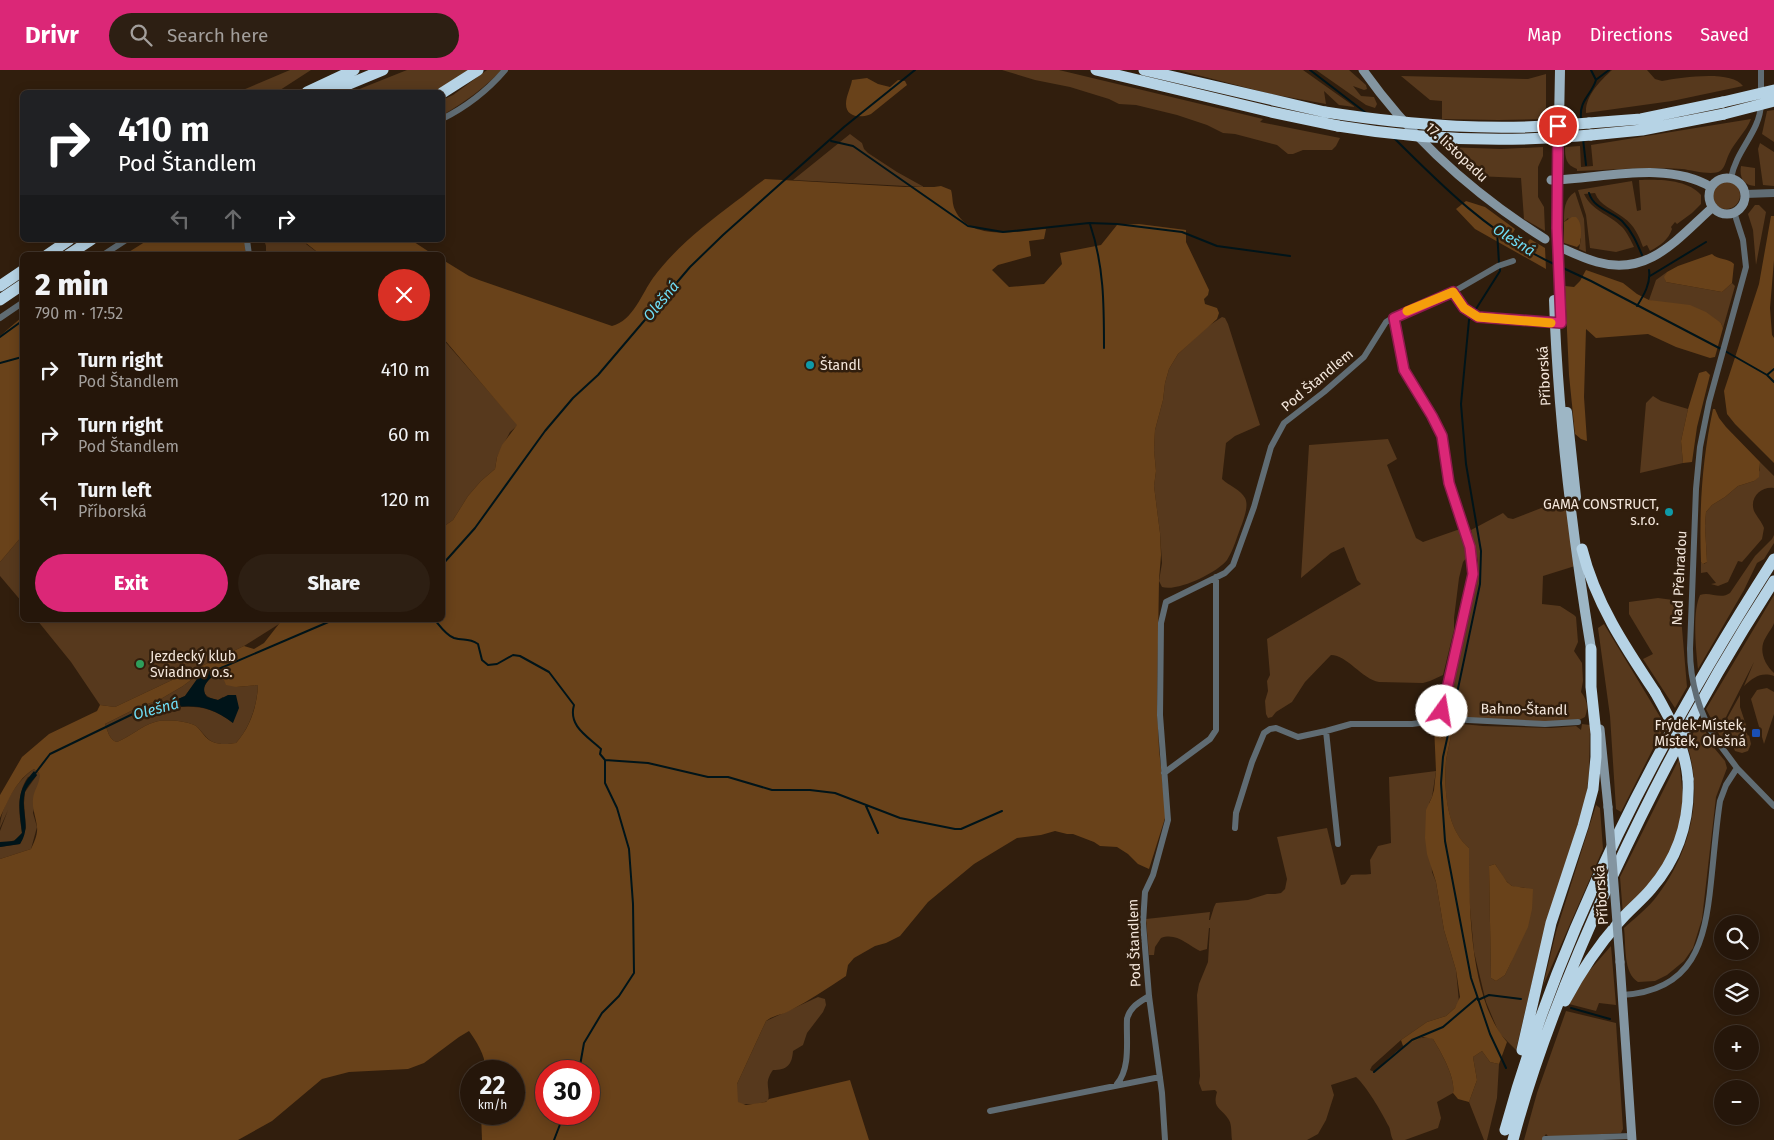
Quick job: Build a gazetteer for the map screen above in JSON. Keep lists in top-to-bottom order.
{
  "streets": {
    "main road": ["17. listopadu", "Příborská"],
    "street": ["Pod Štandlem", "Nad Přehradou", "Bahno-Štandl"]
  },
  "water": ["Olešná"],
  "places": {
    "other": ["Štandl", "GAMA CONSTRUCT, s.r.o.", "Jezdecký klub Sviadnov o.s."],
    "transit": ["Frýdek-Místek, Místek, Olešná"]
  },
  "page": {
    "header": "Drivr",
    "search": "Search here",
    "nav": ["Map", "Directions", "Saved"],
    "turn": ["410 m", "Pod Štandlem"],
    "heading": ["2 min", "790 m · 17:52"],
    "list": [
      {
        "name": "Turn right",
        "note": "Pod Štandlem",
        "value": "410 m"
      },
      {
        "name": "Turn right",
        "note": "Pod Štandlem",
        "value": "60 m"
      },
      {
        "name": "Turn left",
        "note": "Příborská",
        "value": "120 m"
      }
    ],
    "buttons": ["Exit", "Share"],
    "map_buttons": ["+", "−"],
    "speed": "22 km/h",
    "limit": "30"
  }
}
